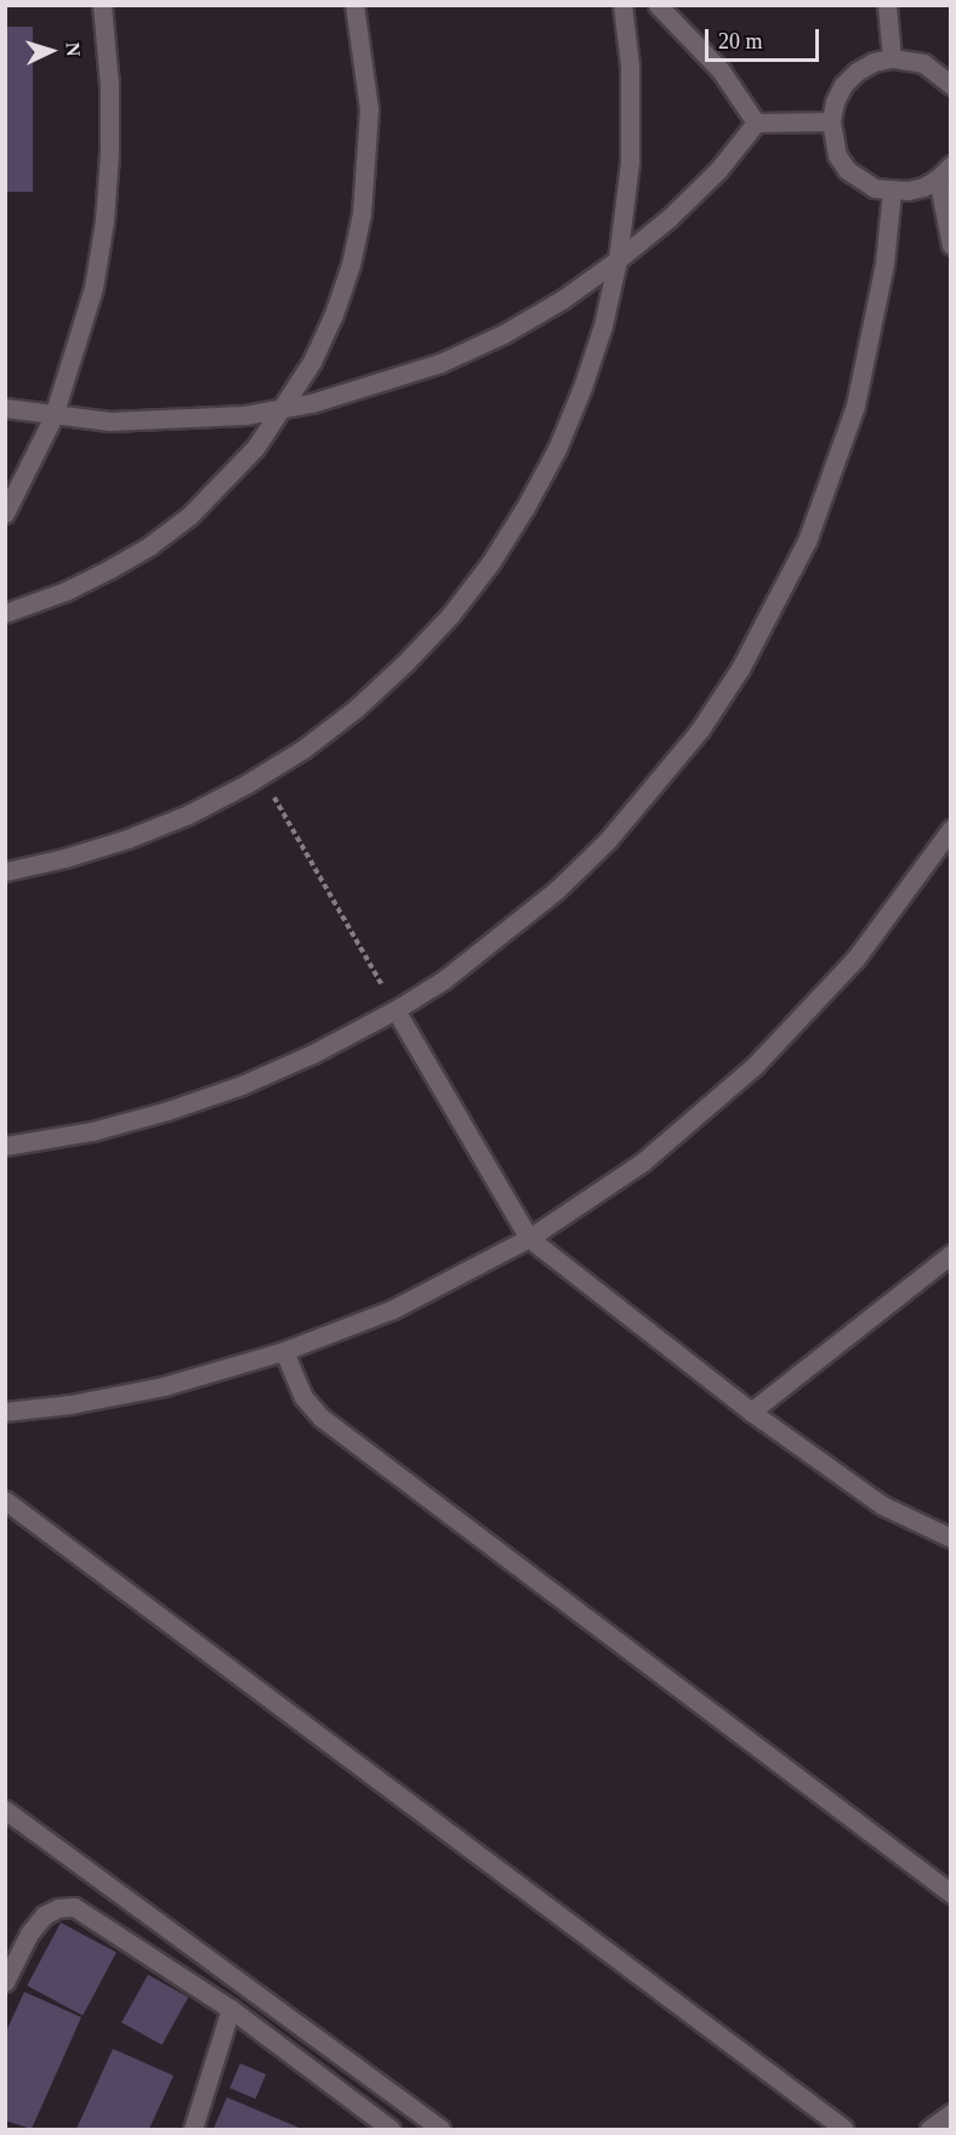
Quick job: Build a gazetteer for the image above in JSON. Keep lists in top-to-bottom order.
{
  "scale_bar": "20 m",
  "north": "right"
}
